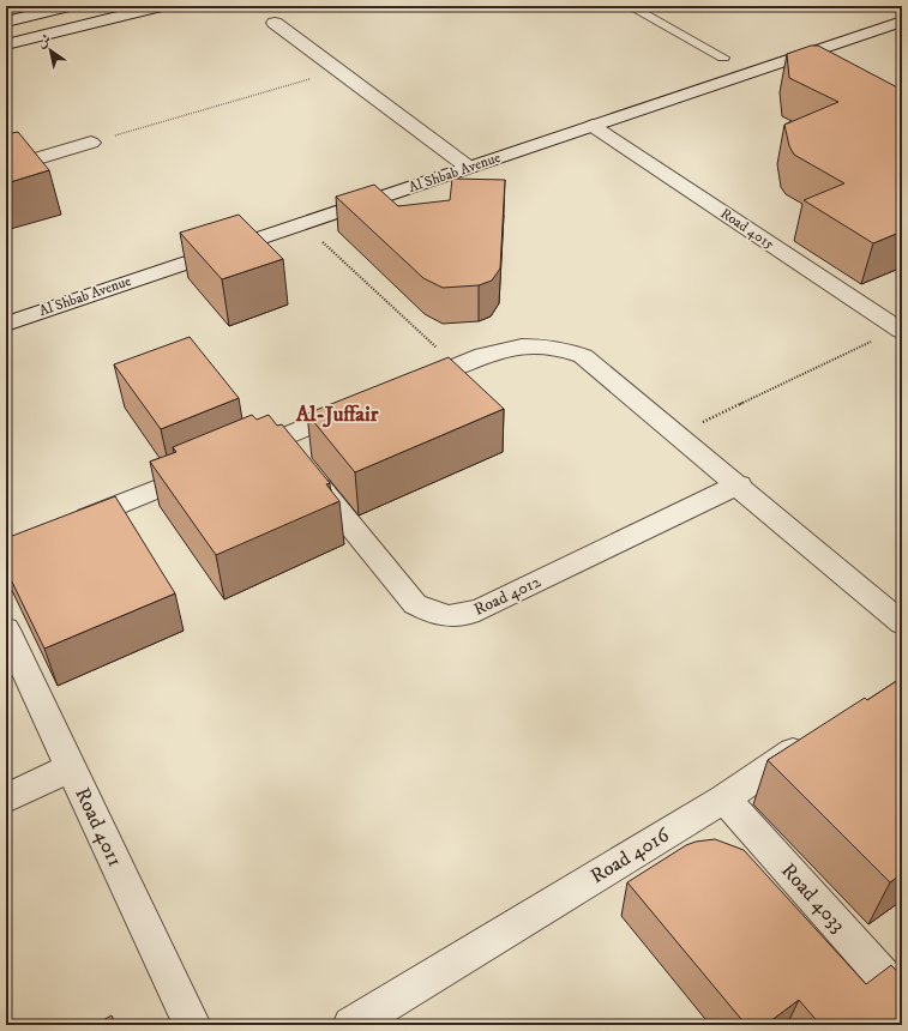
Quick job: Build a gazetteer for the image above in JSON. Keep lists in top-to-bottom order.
{
  "streets": {
    "street": [
      "Al Shbab Avenue",
      "Road 4015",
      "Road 4012",
      "Road 4011",
      "Road 4016",
      "Road 4033"
    ]
  },
  "crossings": [
    ["Al Shbab Avenue", "Road 4015"],
    ["Road 4016", "Road 4033"]
  ],
  "districts": ["Al-Juffair"],
  "north": "top left"
}
